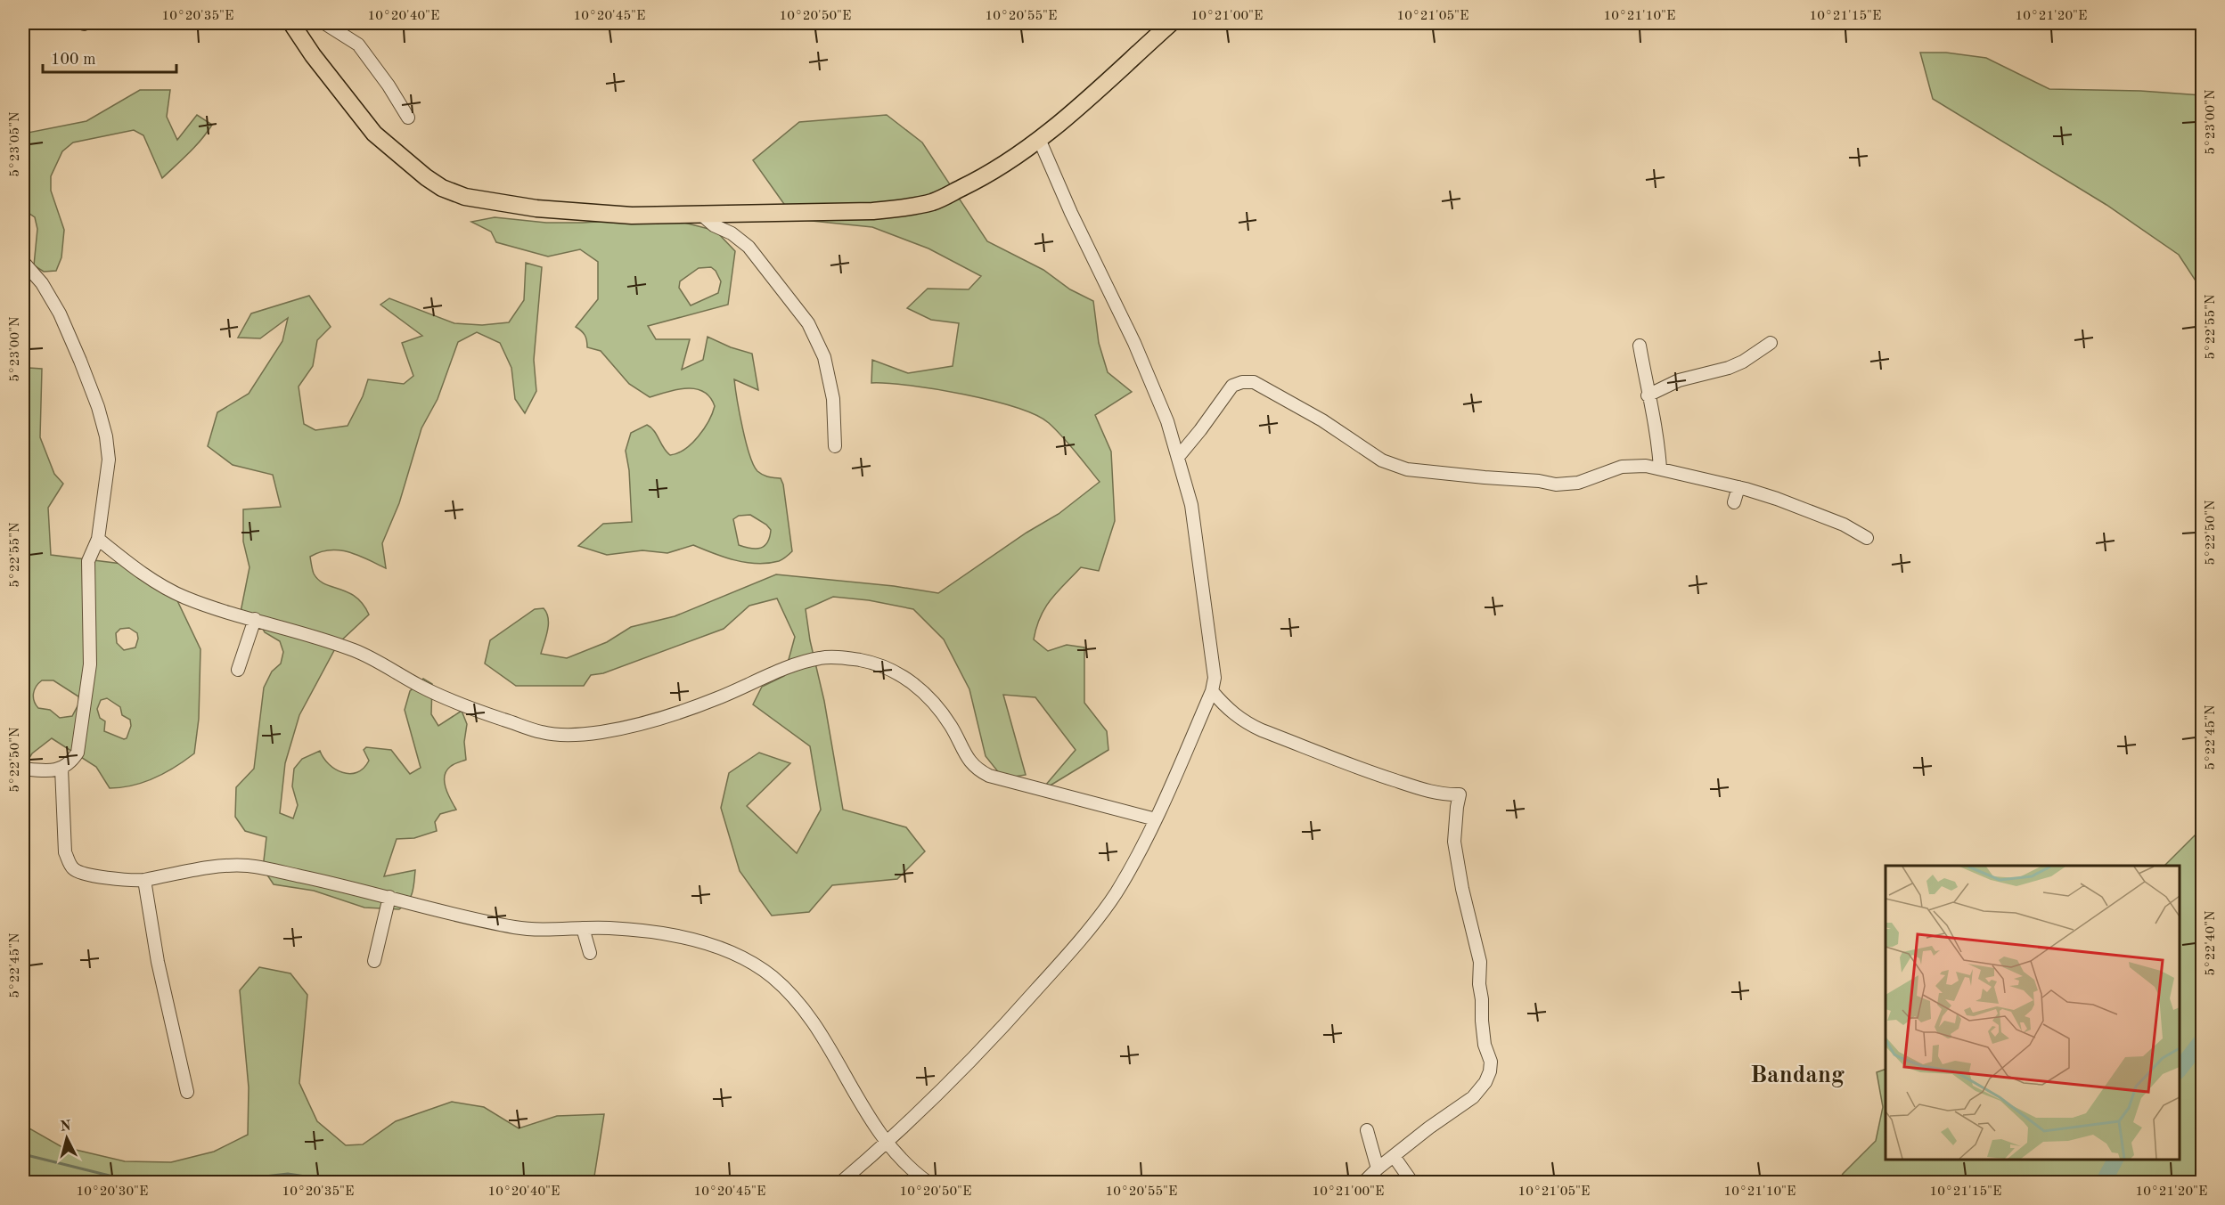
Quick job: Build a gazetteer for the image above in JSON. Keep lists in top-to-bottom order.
{
  "districts": ["Bandang"],
  "scale_bar": "100 m",
  "north": "top",
  "coordinates": [
    "10°20'35\"E",
    "10°20'40\"E",
    "10°20'45\"E",
    "10°20'50\"E",
    "10°20'55\"E",
    "10°21'00\"E",
    "10°21'05\"E",
    "10°21'10\"E",
    "10°21'15\"E",
    "10°21'20\"E",
    "5°23'00\"N",
    "5°23'05\"N",
    "5°22'55\"N",
    "5°22'50\"N",
    "5°22'45\"N",
    "5°22'40\"N",
    "10°20'30\"E"
  ]
}
